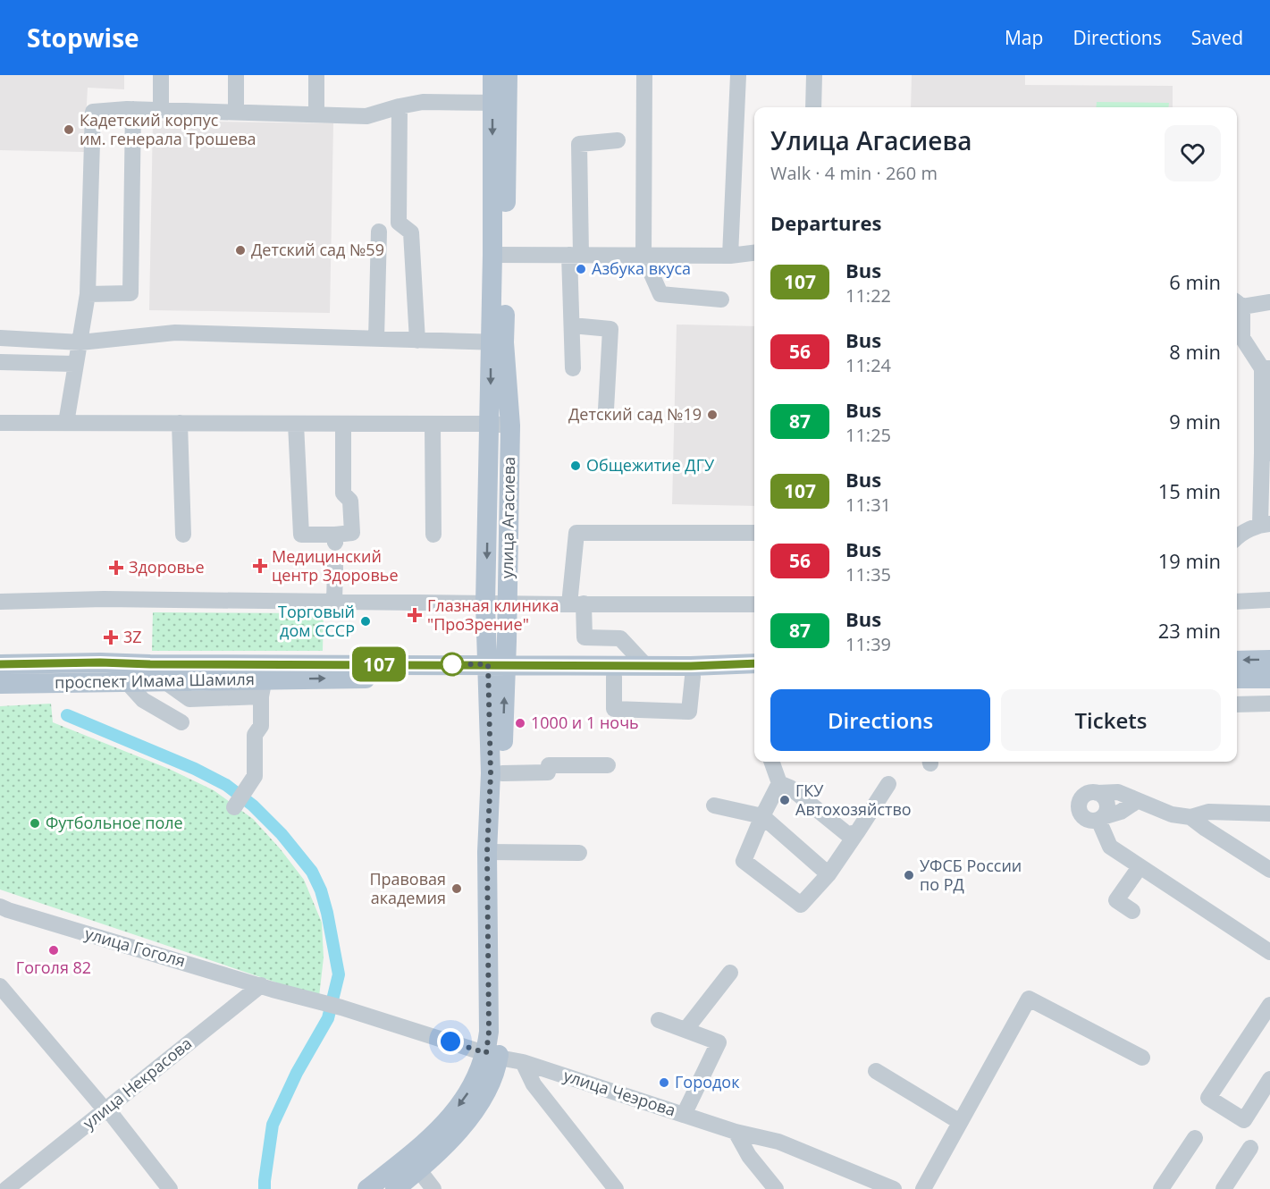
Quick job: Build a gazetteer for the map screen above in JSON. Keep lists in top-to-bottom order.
{
  "streets": {
    "main road": ["улица Агасиева", "проспект Имама Шамиля"],
    "street": ["улица Гоголя", "улица Некрасова", "улица Чеэрова"]
  },
  "crossings": [
    ["улица Агасиева", "проспект Имама Шамиля"],
    ["улица Агасиева", "улица Чеэрова"],
    ["улица Гоголя", "улица Некрасова"],
    ["улица Гоголя", "улица Чеэрова"],
    ["улица Некрасова", "улица Чеэрова"]
  ],
  "places": {
    "other": [
      "Кадетский корпус им. генерала Трошева",
      "Детский сад №59",
      "Азбука вкуса",
      "Детский сад №19",
      "Общежитие ДГУ",
      "Торговый дом СССР",
      "1000 и 1 ночь",
      "ГКУ Автохозяйство",
      "Футбольное поле",
      "УФСБ России по РД",
      "Правовая академия",
      "Гоголя 82",
      "Городок"
    ],
    "health": [
      "Медицинский центр Здоровье",
      "Здоровье",
      "Глазная клиника \"ПроЗрение\"",
      "3Z"
    ]
  },
  "lines": ["bus line 107"],
  "page": {
    "header": "Stopwise",
    "nav": ["Map", "Directions", "Saved"],
    "on_map": "107",
    "heading": [
      ["Улица Агасиева", "Walk · 4 min · 260 m"],
      "Departures"
    ],
    "list": [
      {
        "mark": "107",
        "name": "Bus",
        "note": "11:22",
        "value": "6 min"
      },
      {
        "mark": "56",
        "name": "Bus",
        "note": "11:24",
        "value": "8 min"
      },
      {
        "mark": "87",
        "name": "Bus",
        "note": "11:25",
        "value": "9 min"
      },
      {
        "mark": "107",
        "name": "Bus",
        "note": "11:31",
        "value": "15 min"
      },
      {
        "mark": "56",
        "name": "Bus",
        "note": "11:35",
        "value": "19 min"
      },
      {
        "mark": "87",
        "name": "Bus",
        "note": "11:39",
        "value": "23 min"
      }
    ],
    "buttons": ["Directions", "Tickets"]
  }
}
